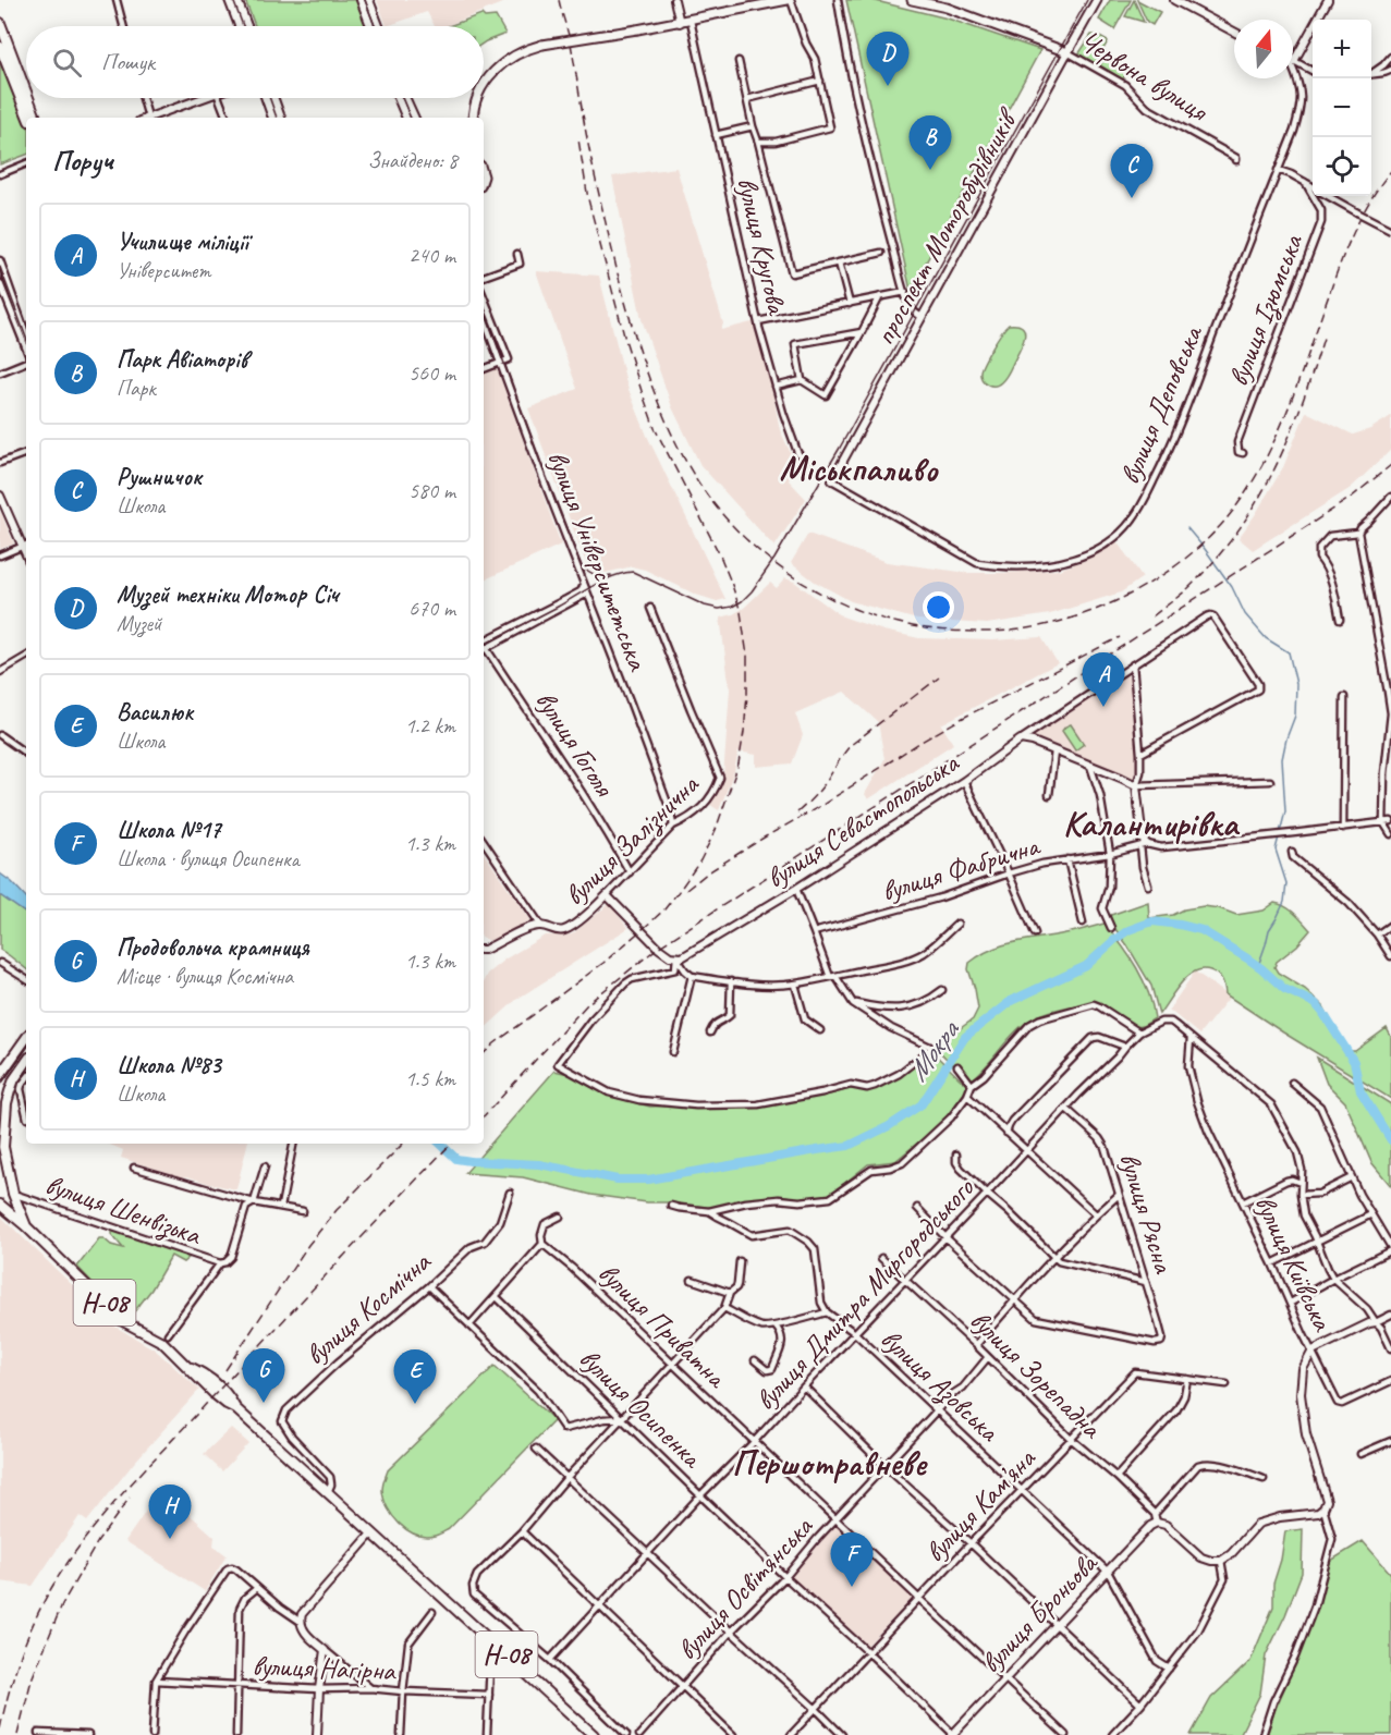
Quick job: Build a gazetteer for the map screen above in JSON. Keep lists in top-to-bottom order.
{
  "streets": {
    "main road": [
      "Червона вулиця",
      "проспект Моторобудівників",
      "Н-08",
      "вулиця Космічна"
    ],
    "street": [
      "вулиця Кругова",
      "вулиця Ізюмська",
      "вулиця Деповська",
      "вулиця Університетська",
      "вулиця Гоголя",
      "вулиця Севастопольська",
      "вулиця Залізнична",
      "вулиця Фабрична",
      "вулиця Шенвізька",
      "вулиця Рясна",
      "вулиця Київська",
      "вулиця Дмитра Миргородського",
      "вулиця Приватна",
      "вулиця Зорепадна",
      "вулиця Азовська",
      "вулиця Осипенка",
      "вулиця Кам’яна",
      "вулиця Освітянська",
      "вулиця Броньова",
      "вулиця Нагірна"
    ]
  },
  "crossings": [
    ["Червона вулиця", "проспект Моторобудівників"],
    ["проспект Моторобудівників", "вулиця Деповська"],
    ["вулиця Університетська", "вулиця Залізнична"],
    ["вулиця Гоголя", "вулиця Залізнична"],
    ["вулиця Шенвізька", "Н-08"],
    ["вулиця Рясна", "вулиця Дмитра Миргородського"],
    ["вулиця Київська", "вулиця Дмитра Миргородського"],
    ["вулиця Дмитра Миргородського", "вулиця Приватна"],
    ["вулиця Дмитра Миргородського", "вулиця Зорепадна"],
    ["вулиця Дмитра Миргородського", "вулиця Азовська"],
    ["вулиця Дмитра Миргородського", "вулиця Осипенка"],
    ["Н-08", "вулиця Космічна"],
    ["вулиця Приватна", "вулиця Кам’яна"],
    ["вулиця Приватна", "вулиця Освітянська"],
    ["вулиця Приватна", "вулиця Броньова"],
    ["вулиця Зорепадна", "вулиця Кам’яна"],
    ["вулиця Зорепадна", "вулиця Освітянська"],
    ["вулиця Азовська", "вулиця Кам’яна"],
    ["вулиця Азовська", "вулиця Освітянська"],
    ["вулиця Азовська", "вулиця Броньова"],
    ["вулиця Осипенка", "вулиця Кам’яна"],
    ["вулиця Осипенка", "вулиця Освітянська"],
    ["вулиця Осипенка", "вулиця Броньова"]
  ],
  "districts": ["Міськпаливо", "Калантирівка", "Першотравневе"],
  "water": ["Мокра"],
  "north": "top",
  "page": {
    "map_buttons": ["+", "−"],
    "search": "Пошук",
    "pins": [
      "D",
      "B",
      "C",
      "A",
      "G",
      "E",
      "H",
      "F"
    ],
    "heading": ["Поруч", "Знайдено: 8"],
    "list": [
      {
        "mark": "A",
        "name": "Училище міліції",
        "note": "Університет",
        "value": "240 m"
      },
      {
        "mark": "B",
        "name": "Парк Авіаторів",
        "note": "Парк",
        "value": "560 m"
      },
      {
        "mark": "C",
        "name": "Рушничок",
        "note": "Школа",
        "value": "580 m"
      },
      {
        "mark": "D",
        "name": "Музей техніки Мотор Січ",
        "note": "Музей",
        "value": "670 m"
      },
      {
        "mark": "E",
        "name": "Василюк",
        "note": "Школа",
        "value": "1.2 km"
      },
      {
        "mark": "F",
        "name": "Школа №17",
        "note": "Школа · вулиця Осипенка",
        "value": "1.3 km"
      },
      {
        "mark": "G",
        "name": "Продовольча крамниця",
        "note": "Місце · вулиця Космічна",
        "value": "1.3 km"
      },
      {
        "mark": "H",
        "name": "Школа №83",
        "note": "Школа",
        "value": "1.5 km"
      }
    ]
  }
}
